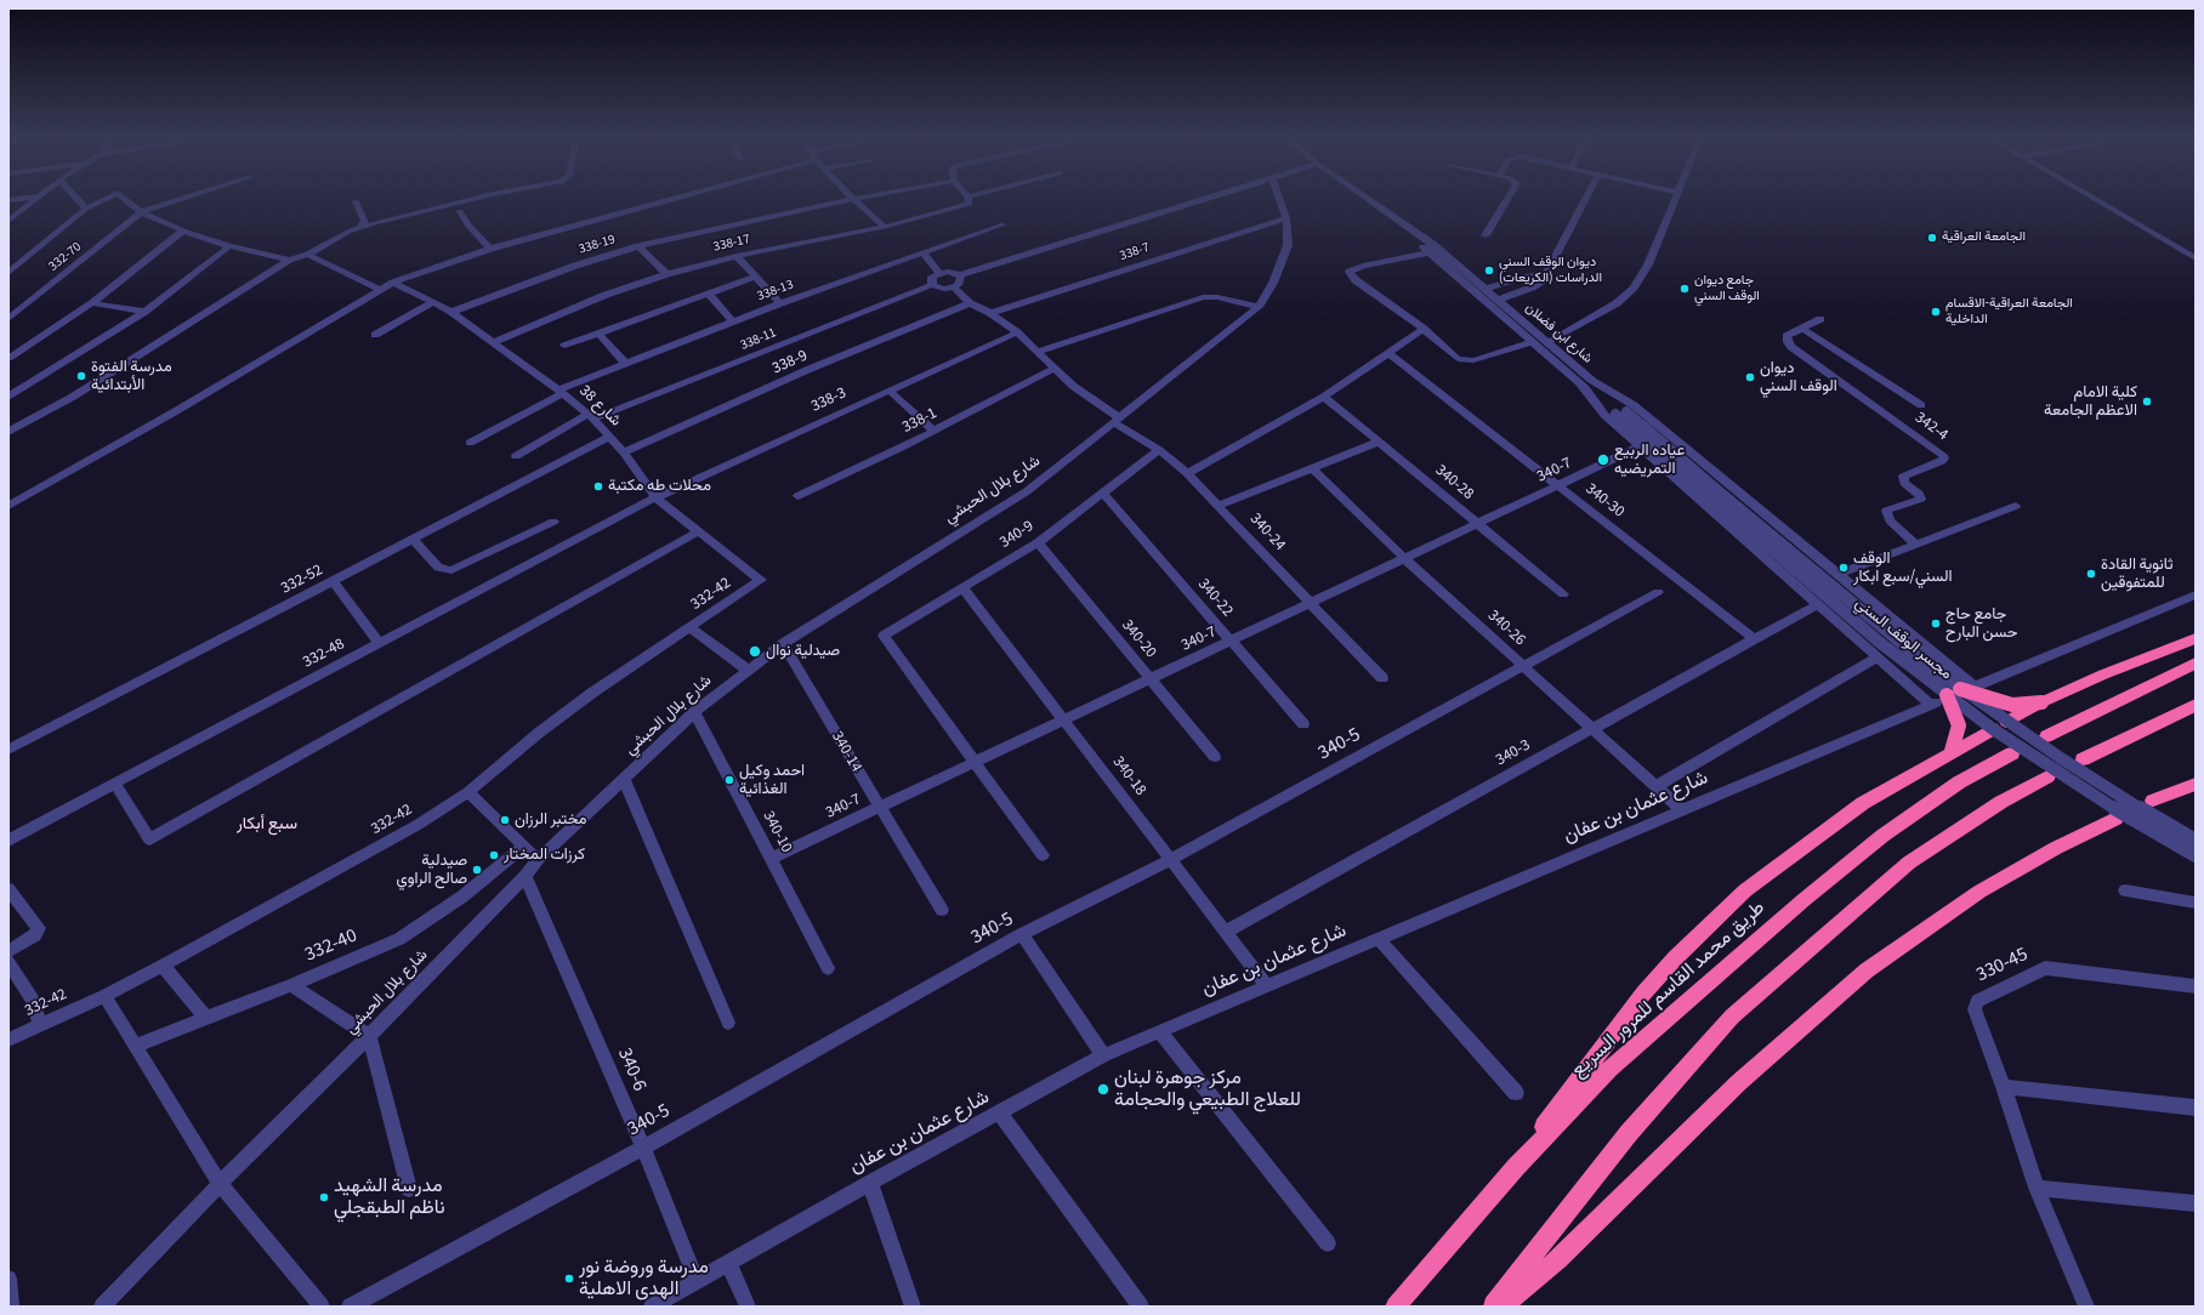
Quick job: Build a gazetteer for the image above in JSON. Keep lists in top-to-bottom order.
{
  "streets": {
    "highway": ["طريق محمد القاسم للمرور السريع"],
    "street": [
      "338-17",
      "338-19",
      "338-7",
      "332-70",
      "338-13",
      "شارع ابن فضلان",
      "338-11",
      "338-9",
      "338-3",
      "شارع 38",
      "338-1",
      "342-4",
      "340-7",
      "340-28",
      "شارع بلال الحبشي",
      "340-30",
      "340-24",
      "340-9",
      "332-52",
      "332-42",
      "340-22",
      "340-26",
      "340-20",
      "مجسر الوقف السني",
      "332-48",
      "340-5",
      "340-14",
      "340-3",
      "340-18",
      "شارع عثمان بن عفان",
      "340-10",
      "332-40",
      "330-45",
      "340-6"
    ]
  },
  "crossings": [
    ["338-17", "شارع 38"],
    ["338-19", "شارع 38"],
    ["338-7", "شارع بلال الحبشي"],
    ["338-7", "340-24"],
    ["338-13", "شارع 38"],
    ["شارع ابن فضلان", "مجسر الوقف السني"],
    ["338-11", "شارع 38"],
    ["338-9", "شارع 38"],
    ["338-9", "340-24"],
    ["338-3", "شارع 38"],
    ["338-3", "340-24"],
    ["338-3", "332-48"],
    ["شارع 38", "332-52"],
    ["شارع 38", "332-42"],
    ["شارع 38", "332-48"],
    ["338-1", "340-24"],
    ["340-7", "340-28"],
    ["340-7", "340-30"],
    ["340-7", "340-24"],
    ["340-7", "340-9"],
    ["340-7", "340-22"],
    ["340-7", "340-26"],
    ["340-7", "340-20"],
    ["340-7", "340-14"],
    ["340-7", "340-18"],
    ["340-7", "340-10"],
    ["شارع بلال الحبشي", "340-24"],
    ["شارع بلال الحبشي", "340-14"],
    ["شارع بلال الحبشي", "340-10"],
    ["شارع بلال الحبشي", "340-6"],
    ["340-30", "340-3"],
    ["340-24", "340-9"],
    ["340-9", "340-22"],
    ["340-9", "340-20"],
    ["340-9", "340-18"],
    ["340-26", "340-5"],
    ["340-26", "340-3"],
    ["340-26", "شارع عثمان بن عفان"],
    ["مجسر الوقف السني", "شارع عثمان بن عفان"],
    ["340-5", "340-18"],
    ["340-5", "340-6"],
    ["340-3", "340-18"],
    ["340-18", "شارع عثمان بن عفان"],
    ["شارع عثمان بن عفان", "340-6"]
  ],
  "districts": ["سبع أبكار"],
  "places": [
    "الجامعة العراقية",
    "ديوان الوقف السني الدراسات (الكريعات)",
    "جامع ديوان الوقف السني",
    "الجامعة العراقية-الاقسام الداخلية",
    "مدرسة الفتوة الأبتدائية",
    "ديوان الوقف السني",
    "كلية الامام الاعظم الجامعة",
    "عياده الربيع التمريضيه",
    "محلات طه مكتبة",
    "الوقف السني/سبع ابكار",
    "ثانوية القادة للمتفوقين",
    "جامع حاج حسن البارح",
    "صيدلية نوال",
    "احمد وكيل الغذائية",
    "مختبر الرزان",
    "كرزات المختار",
    "صيدلية صالح الراوي",
    "مركز جوهرة لبنان للعلاج الطبيعي والحجامة",
    "مدرسة الشهيد ناظم الطبقجلي",
    "مدرسة وروضة نور الهدى الاهلية"
  ]
}
